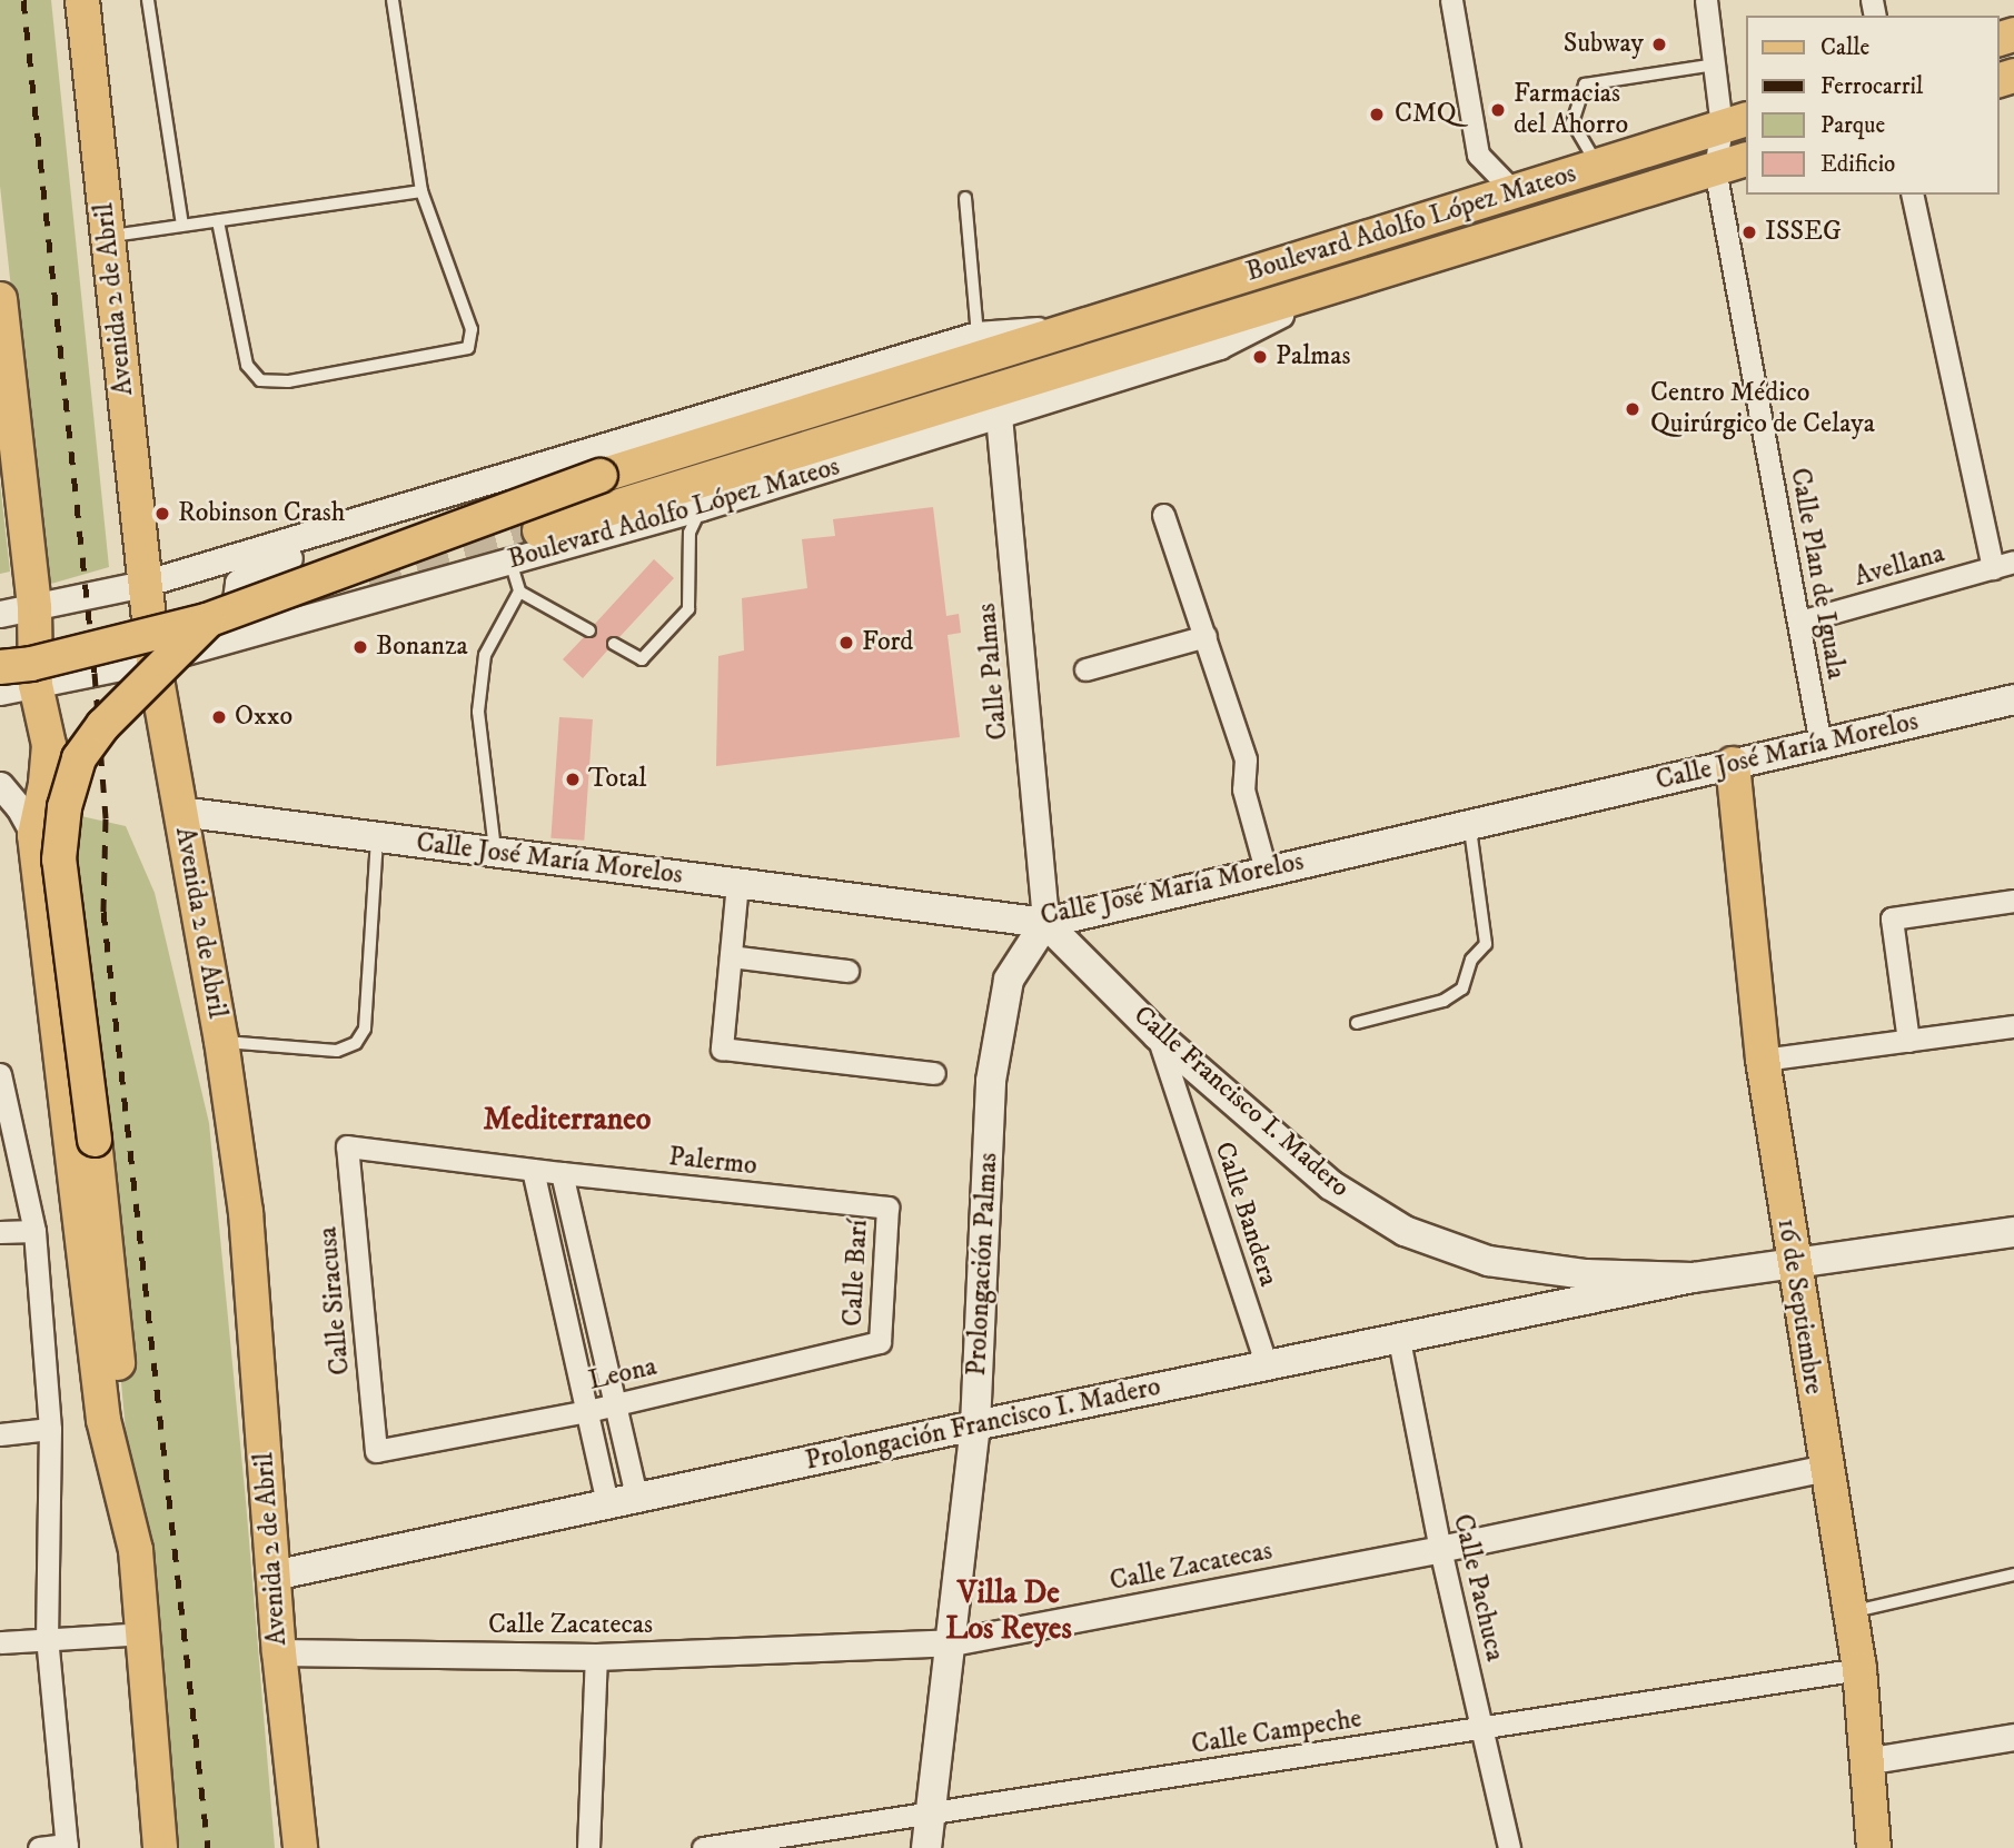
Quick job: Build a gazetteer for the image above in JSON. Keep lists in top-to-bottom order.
{
  "streets": {
    "main road": [
      "Boulevard Adolfo López Mateos",
      "Avenida 2 de Abril",
      "Calle José María Morelos",
      "Calle Francisco I. Madero",
      "Prolongación Palmas",
      "16 de Septiembre",
      "Prolongación Francisco I. Madero"
    ],
    "street": [
      "Avellana",
      "Calle Plan de Iguala",
      "Calle Palmas",
      "Palermo",
      "Calle Bandera",
      "Calle Barí",
      "Calle Siracusa",
      "Leona",
      "Calle Zacatecas",
      "Calle Pachuca",
      "Calle Campeche"
    ]
  },
  "crossings": [
    ["Boulevard Adolfo López Mateos", "Avenida 2 de Abril"],
    ["Boulevard Adolfo López Mateos", "Calle Plan de Iguala"],
    ["Boulevard Adolfo López Mateos", "Calle Palmas"],
    ["Avenida 2 de Abril", "Calle José María Morelos"],
    ["Avenida 2 de Abril", "Prolongación Francisco I. Madero"],
    ["Avenida 2 de Abril", "Calle Zacatecas"],
    ["Avellana", "Calle Plan de Iguala"],
    ["Calle Plan de Iguala", "Calle José María Morelos"],
    ["Calle Palmas", "Calle José María Morelos"],
    ["Calle Palmas", "Calle Francisco I. Madero"],
    ["Calle Palmas", "Prolongación Palmas"],
    ["Calle José María Morelos", "Calle Francisco I. Madero"],
    ["Calle José María Morelos", "Prolongación Palmas"],
    ["Calle José María Morelos", "16 de Septiembre"],
    ["Calle Francisco I. Madero", "Calle Bandera"],
    ["Calle Francisco I. Madero", "Prolongación Palmas"],
    ["Calle Francisco I. Madero", "16 de Septiembre"],
    ["Calle Francisco I. Madero", "Prolongación Francisco I. Madero"],
    ["Palermo", "Calle Barí"],
    ["Palermo", "Calle Siracusa"],
    ["Calle Bandera", "Prolongación Francisco I. Madero"],
    ["Prolongación Palmas", "Prolongación Francisco I. Madero"],
    ["Prolongación Palmas", "Calle Zacatecas"],
    ["Prolongación Palmas", "Calle Campeche"],
    ["Calle Barí", "Leona"],
    ["Calle Siracusa", "Leona"],
    ["16 de Septiembre", "Calle Zacatecas"],
    ["16 de Septiembre", "Calle Campeche"],
    ["Prolongación Francisco I. Madero", "Calle Pachuca"],
    ["Calle Zacatecas", "Calle Pachuca"],
    ["Calle Pachuca", "Calle Campeche"]
  ],
  "districts": ["Mediterraneo", "Villa De Los Reyes"],
  "places": [
    "Subway",
    "Farmacias del Ahorro",
    "CMQ",
    "ISSEG",
    "Palmas",
    "Centro Médico Quirúrgico de Celaya",
    "Robinson Crash",
    "Ford",
    "Bonanza",
    "Oxxo",
    "Total"
  ],
  "legend": [
    "Calle",
    "Ferrocarril",
    "Parque",
    "Edificio"
  ]
}
